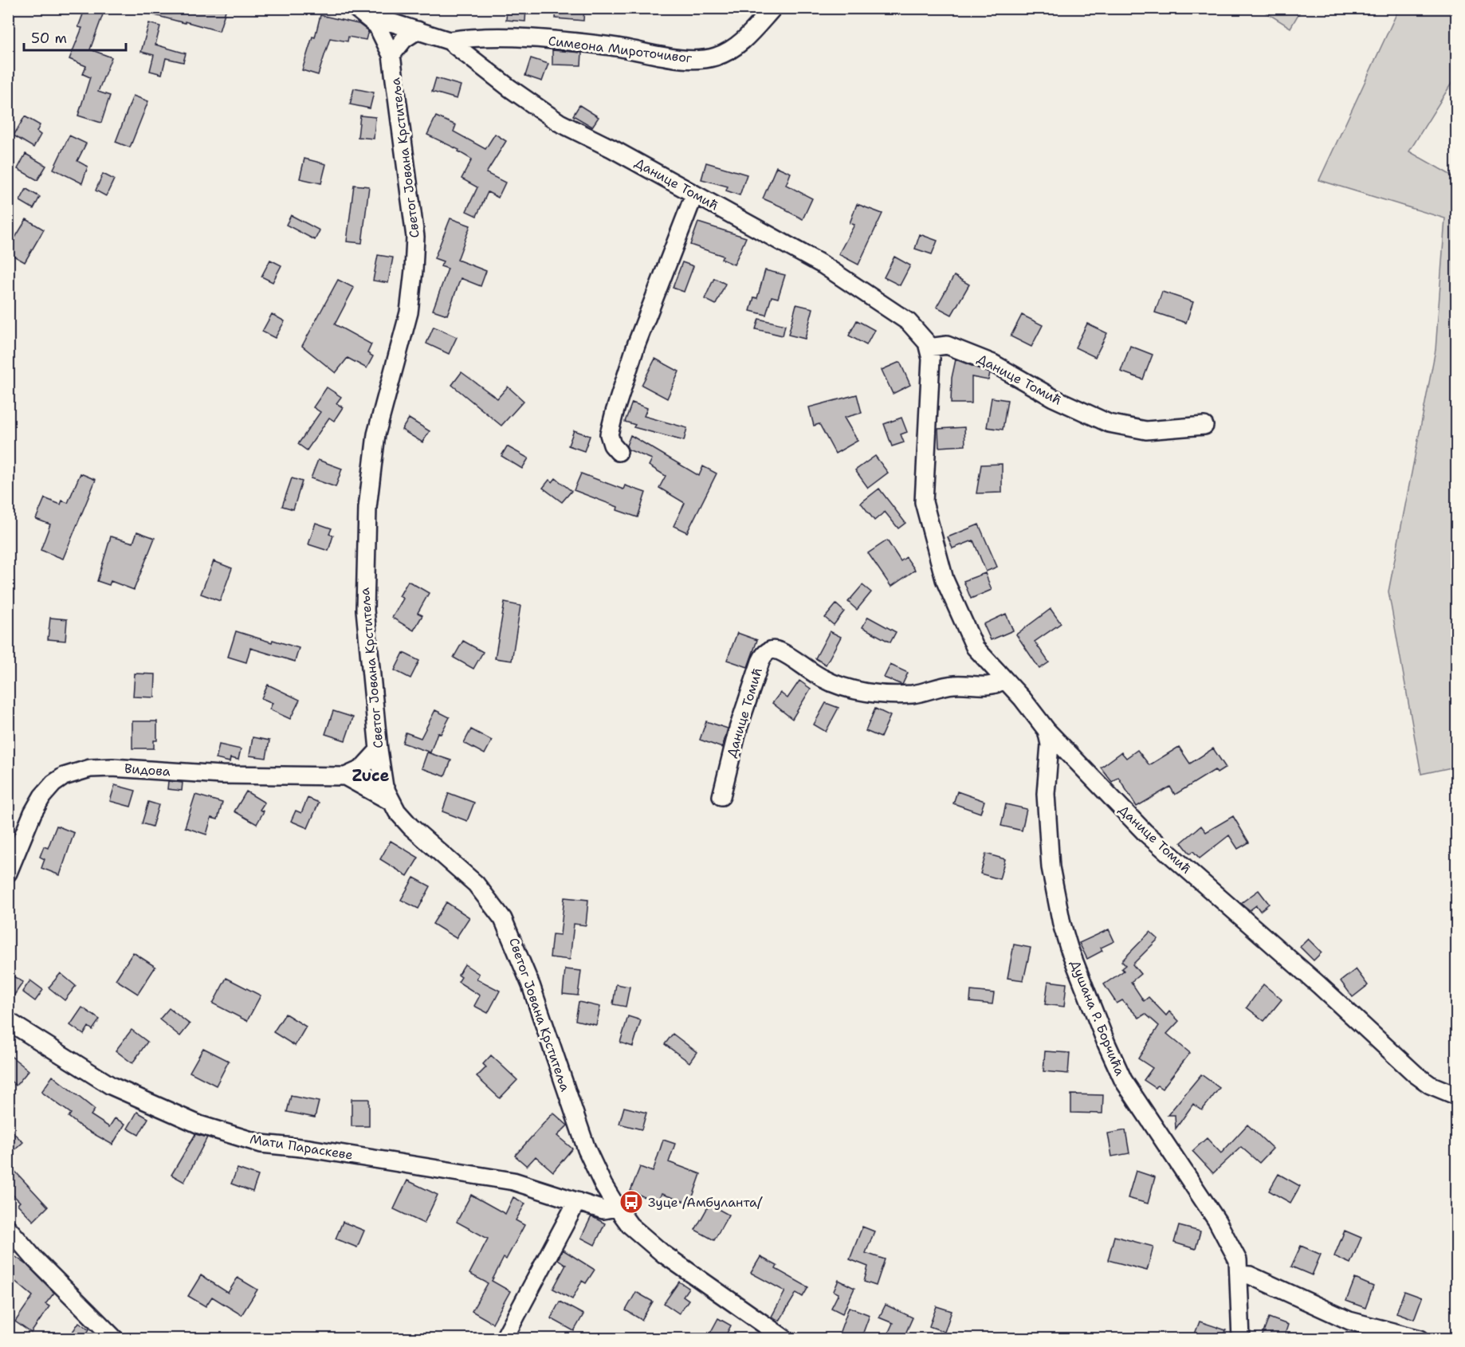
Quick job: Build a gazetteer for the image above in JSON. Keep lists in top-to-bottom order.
{
  "streets": {
    "street": [
      "Симеона Мироточивог",
      "Светог Јована Крститеља",
      "Данице Томић",
      "Видова",
      "Душана Р. Борчића",
      "Мати Параскеве"
    ]
  },
  "crossings": [
    ["Симеона Мироточивог", "Данице Томић"],
    ["Светог Јована Крститеља", "Данице Томић"],
    ["Светог Јована Крститеља", "Видова"],
    ["Светог Јована Крститеља", "Мати Параскеве"],
    ["Данице Томић", "Душана Р. Борчића"]
  ],
  "districts": ["Zuce"],
  "places": {
    "bus stop": ["Зуце /Амбуланта/"]
  },
  "scale_bar": "50 m"
}
